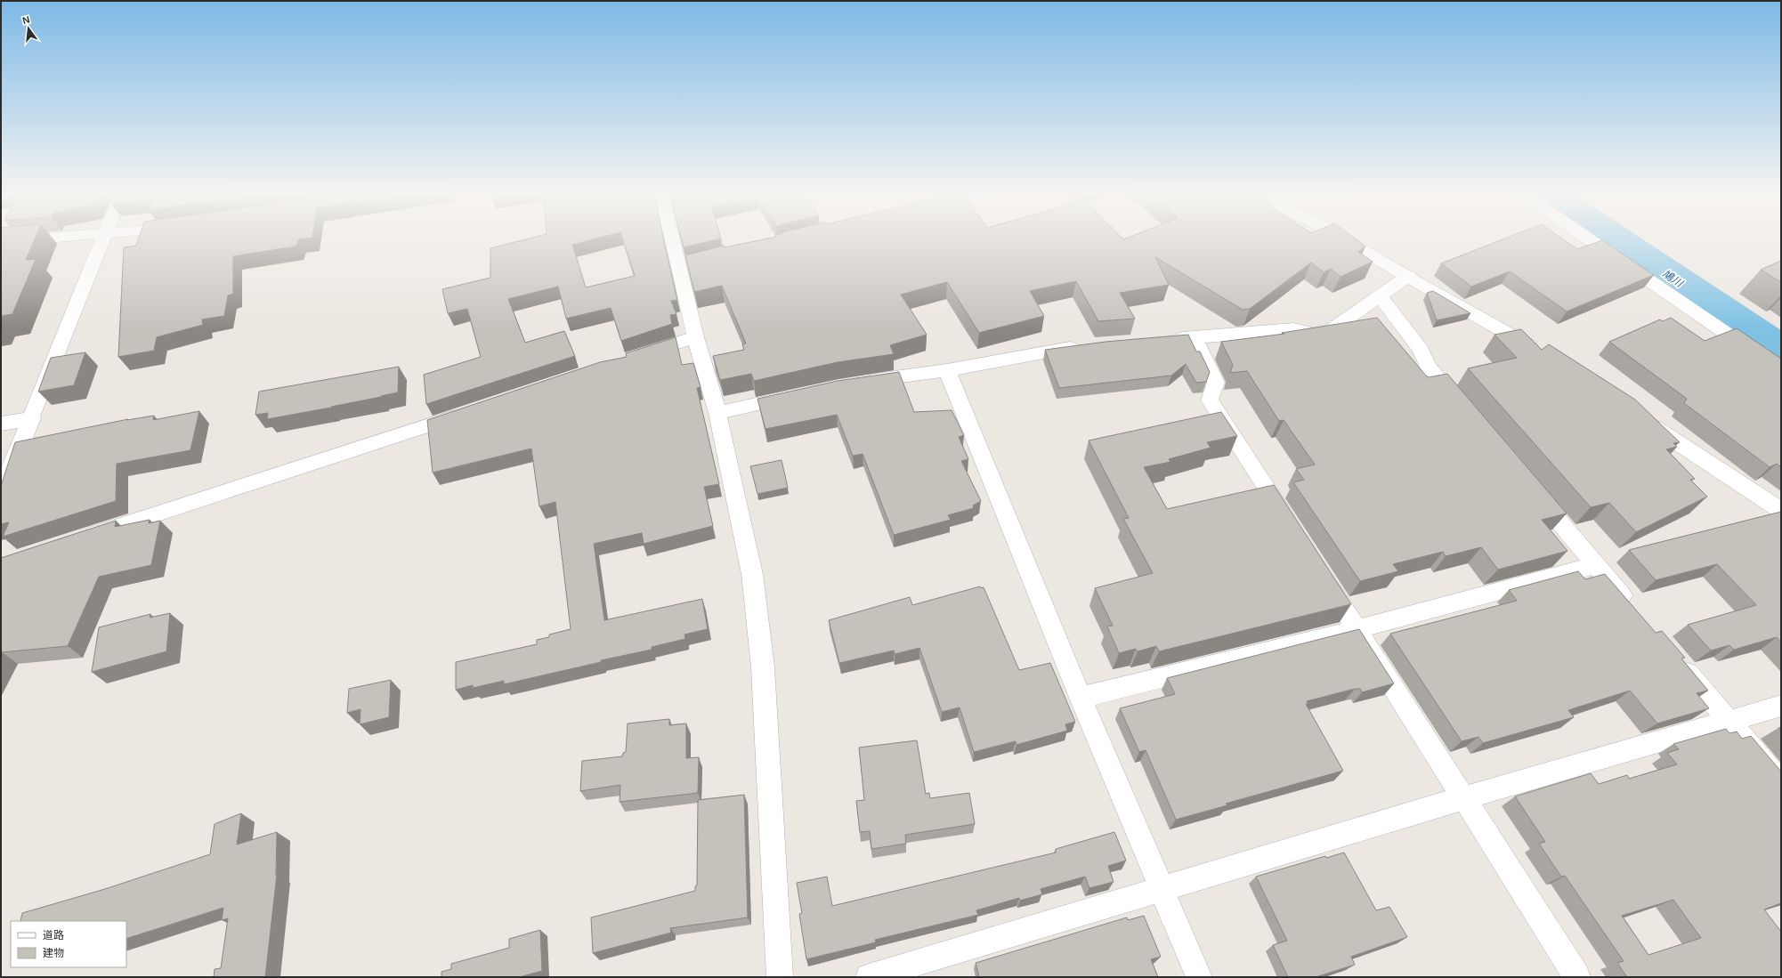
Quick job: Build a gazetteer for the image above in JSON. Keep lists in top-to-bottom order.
{
  "water": ["鳩川"],
  "legend": ["道路", "建物"],
  "north": "top"
}
